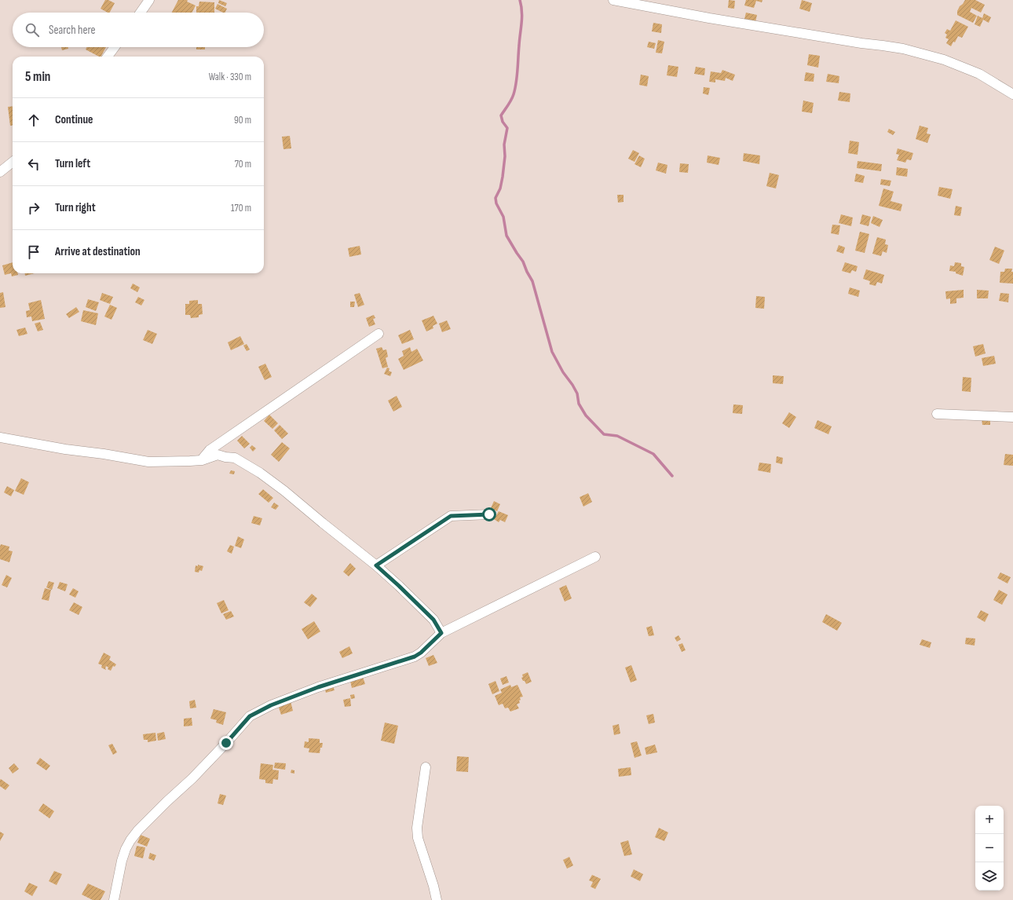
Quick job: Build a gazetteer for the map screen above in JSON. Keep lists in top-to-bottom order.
{
  "page": {
    "search": "Search here",
    "heading": ["5 min", "Walk · 330 m"],
    "list": [
      ["Continue", "90 m"],
      ["Turn left", "70 m"],
      ["Turn right", "170 m"],
      "Arrive at destination"
    ],
    "map_buttons": ["+", "−"]
  }
}
